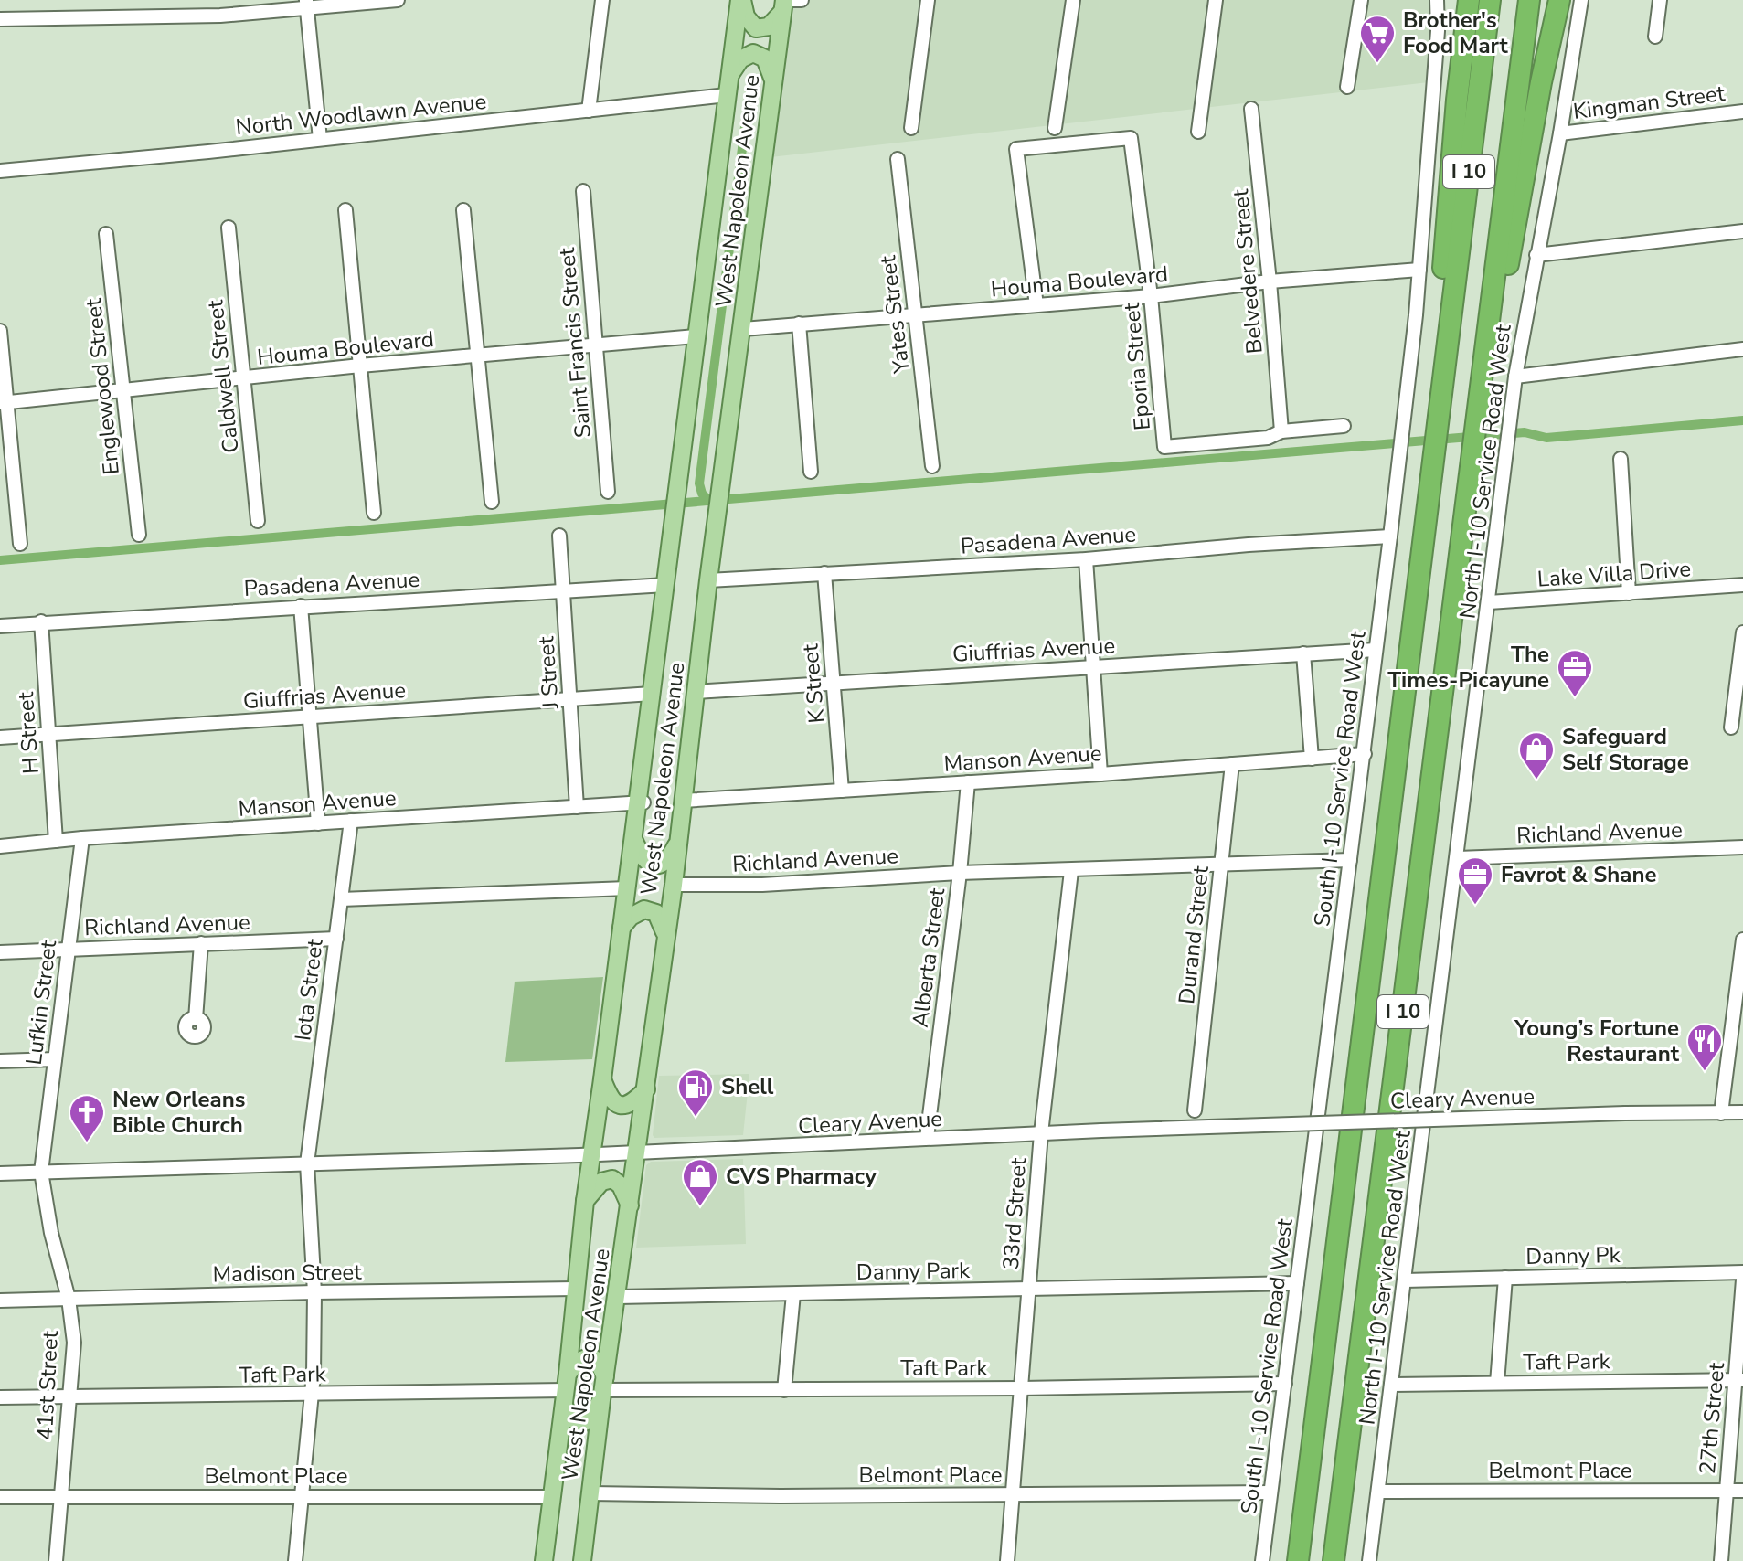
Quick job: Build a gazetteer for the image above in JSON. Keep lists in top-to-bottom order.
{
  "streets": {
    "highway": ["I 10"],
    "main road": ["West Napoleon Avenue"],
    "street": [
      "Kingman Street",
      "North Woodlawn Avenue",
      "Belvedere Street",
      "Houma Boulevard",
      "Yates Street",
      "Saint Francis Street",
      "Eporia Street",
      "Caldwell Street",
      "Englewood Street",
      "North I-10 Service Road West",
      "Pasadena Avenue",
      "Lake Villa Drive",
      "Giuffrias Avenue",
      "J Street",
      "K Street",
      "H Street",
      "Manson Avenue",
      "South I-10 Service Road West",
      "Richland Avenue",
      "Durand Street",
      "Alberta Street",
      "Iota Street",
      "Lufkin Street",
      "Cleary Avenue",
      "33rd Street",
      "Danny Pk",
      "Danny Park",
      "Madison Street",
      "Taft Park",
      "41st Street",
      "27th Street",
      "Belmont Place"
    ]
  },
  "crossings": [
    ["Kingman Street", "North I-10 Service Road West"],
    ["North Woodlawn Avenue", "West Napoleon Avenue"],
    ["West Napoleon Avenue", "Houma Boulevard"],
    ["West Napoleon Avenue", "Pasadena Avenue"],
    ["West Napoleon Avenue", "Giuffrias Avenue"],
    ["West Napoleon Avenue", "Manson Avenue"],
    ["West Napoleon Avenue", "Richland Avenue"],
    ["West Napoleon Avenue", "Cleary Avenue"],
    ["West Napoleon Avenue", "Danny Park"],
    ["West Napoleon Avenue", "Madison Street"],
    ["West Napoleon Avenue", "Taft Park"],
    ["West Napoleon Avenue", "Belmont Place"],
    ["Belvedere Street", "Houma Boulevard"],
    ["Belvedere Street", "Eporia Street"],
    ["Houma Boulevard", "Yates Street"],
    ["Houma Boulevard", "Saint Francis Street"],
    ["Houma Boulevard", "Eporia Street"],
    ["Houma Boulevard", "Caldwell Street"],
    ["Houma Boulevard", "Englewood Street"],
    ["Houma Boulevard", "South I-10 Service Road West"],
    ["North I-10 Service Road West", "Lake Villa Drive"],
    ["North I-10 Service Road West", "Richland Avenue"],
    ["North I-10 Service Road West", "Danny Pk"],
    ["North I-10 Service Road West", "Taft Park"],
    ["North I-10 Service Road West", "Belmont Place"],
    ["Pasadena Avenue", "J Street"],
    ["Pasadena Avenue", "K Street"],
    ["Pasadena Avenue", "H Street"],
    ["Pasadena Avenue", "South I-10 Service Road West"],
    ["Giuffrias Avenue", "J Street"],
    ["Giuffrias Avenue", "K Street"],
    ["Giuffrias Avenue", "H Street"],
    ["Giuffrias Avenue", "South I-10 Service Road West"],
    ["J Street", "Manson Avenue"],
    ["K Street", "Manson Avenue"],
    ["H Street", "Manson Avenue"],
    ["Manson Avenue", "South I-10 Service Road West"],
    ["Manson Avenue", "Durand Street"],
    ["Manson Avenue", "Alberta Street"],
    ["Manson Avenue", "Iota Street"],
    ["Manson Avenue", "Lufkin Street"],
    ["South I-10 Service Road West", "Danny Park"],
    ["South I-10 Service Road West", "Taft Park"],
    ["South I-10 Service Road West", "Belmont Place"],
    ["Richland Avenue", "Alberta Street"],
    ["Richland Avenue", "Iota Street"],
    ["Richland Avenue", "Lufkin Street"],
    ["Richland Avenue", "33rd Street"],
    ["Alberta Street", "Cleary Avenue"],
    ["Iota Street", "Cleary Avenue"],
    ["Iota Street", "Madison Street"],
    ["Iota Street", "Taft Park"],
    ["Iota Street", "Belmont Place"],
    ["Lufkin Street", "Cleary Avenue"],
    ["Lufkin Street", "41st Street"],
    ["Cleary Avenue", "33rd Street"],
    ["Cleary Avenue", "41st Street"],
    ["33rd Street", "Danny Park"],
    ["33rd Street", "Taft Park"],
    ["33rd Street", "Belmont Place"],
    ["Madison Street", "41st Street"],
    ["Taft Park", "41st Street"],
    ["Taft Park", "27th Street"],
    ["41st Street", "Belmont Place"],
    ["27th Street", "Belmont Place"]
  ],
  "places": {
    "supermarket": ["Brother's Food Mart"],
    "office": ["The Times-Picayune", "Favrot & Shane"],
    "shop": ["Safeguard Self Storage", "CVS Pharmacy"],
    "restaurant": ["Young’s Fortune Restaurant"],
    "fuel station": ["Shell"],
    "church": ["New Orleans Bible Church"]
  }
}
